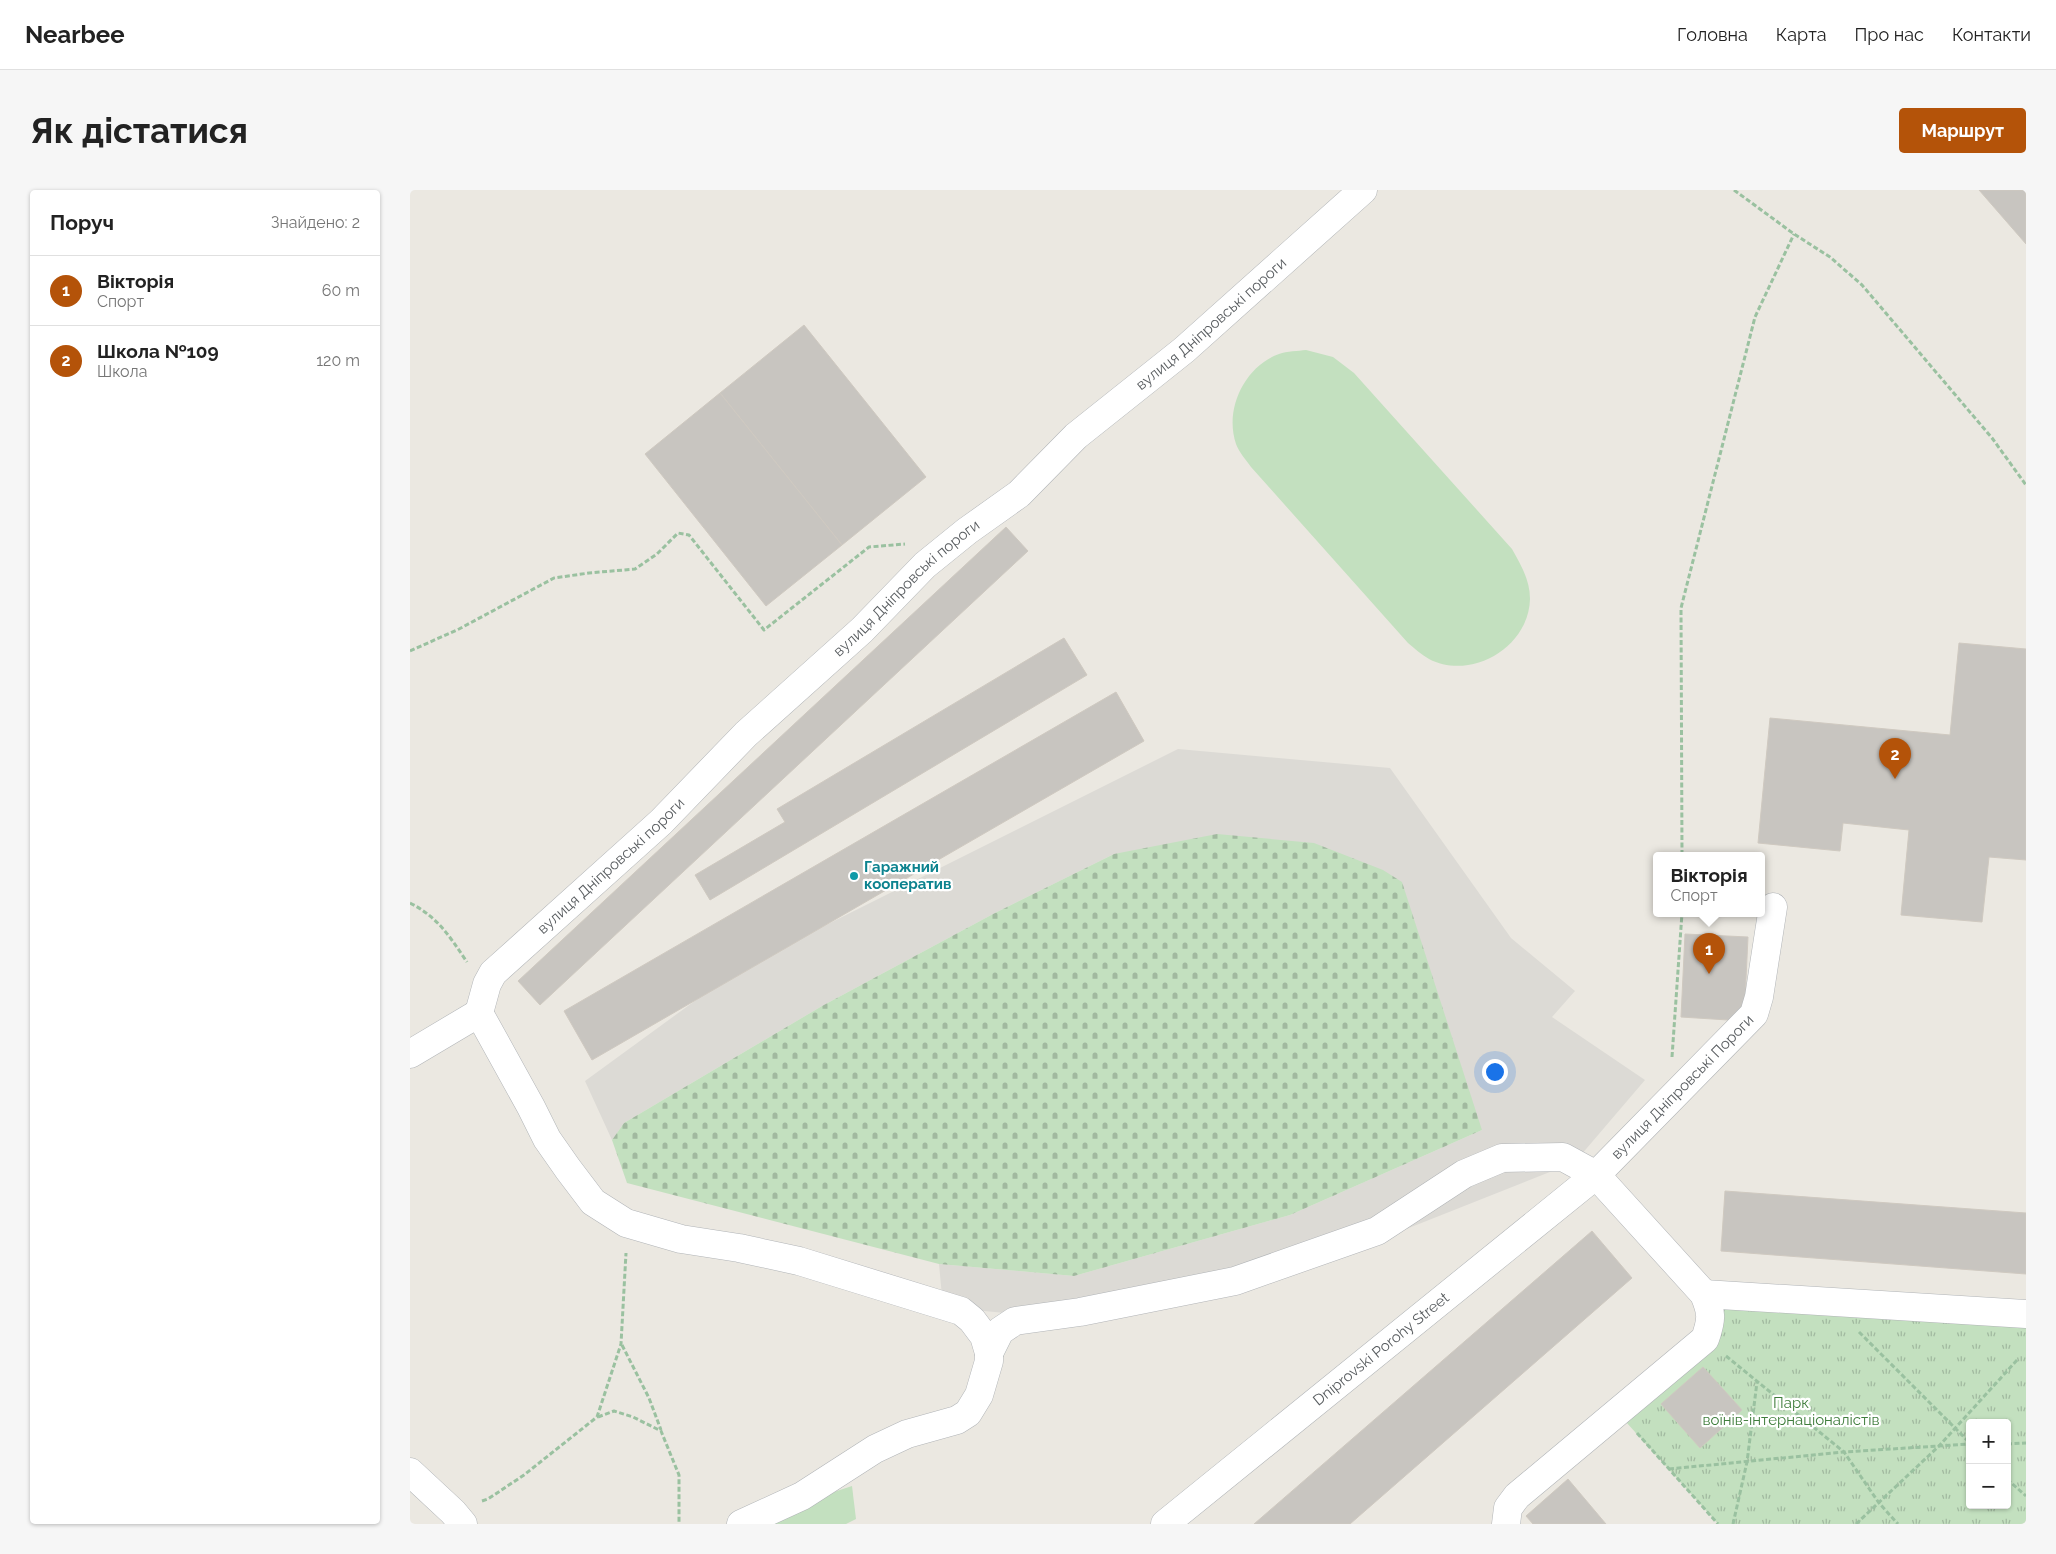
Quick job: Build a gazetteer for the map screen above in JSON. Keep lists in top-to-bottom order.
{
  "streets": {
    "street": ["вулиця Дніпровські пороги", "вулиця Дніпровські Пороги", "Dniprovski Porohy Street"]
  },
  "crossings": [
    ["вулиця Дніпровські Пороги", "Dniprovski Porohy Street"]
  ],
  "parks": ["Парк воїнів-інтернаціоналістів"],
  "places": ["Гаражний кооператив"],
  "page": {
    "header": "Nearbee",
    "nav": [
      "Головна",
      "Карта",
      "Про нас",
      "Контакти"
    ],
    "buttons": "Маршрут",
    "title": "Як дістатися",
    "heading": ["Поруч", "Знайдено: 2"],
    "list": [
      {
        "mark": "1",
        "name": "Вікторія",
        "note": "Спорт",
        "value": "60 m"
      },
      {
        "mark": "2",
        "name": "Школа №109",
        "note": "Школа",
        "value": "120 m"
      }
    ],
    "pins": ["2", "1"],
    "popup": ["Вікторія", "Спорт"],
    "map_buttons": ["+", "−"]
  }
}
